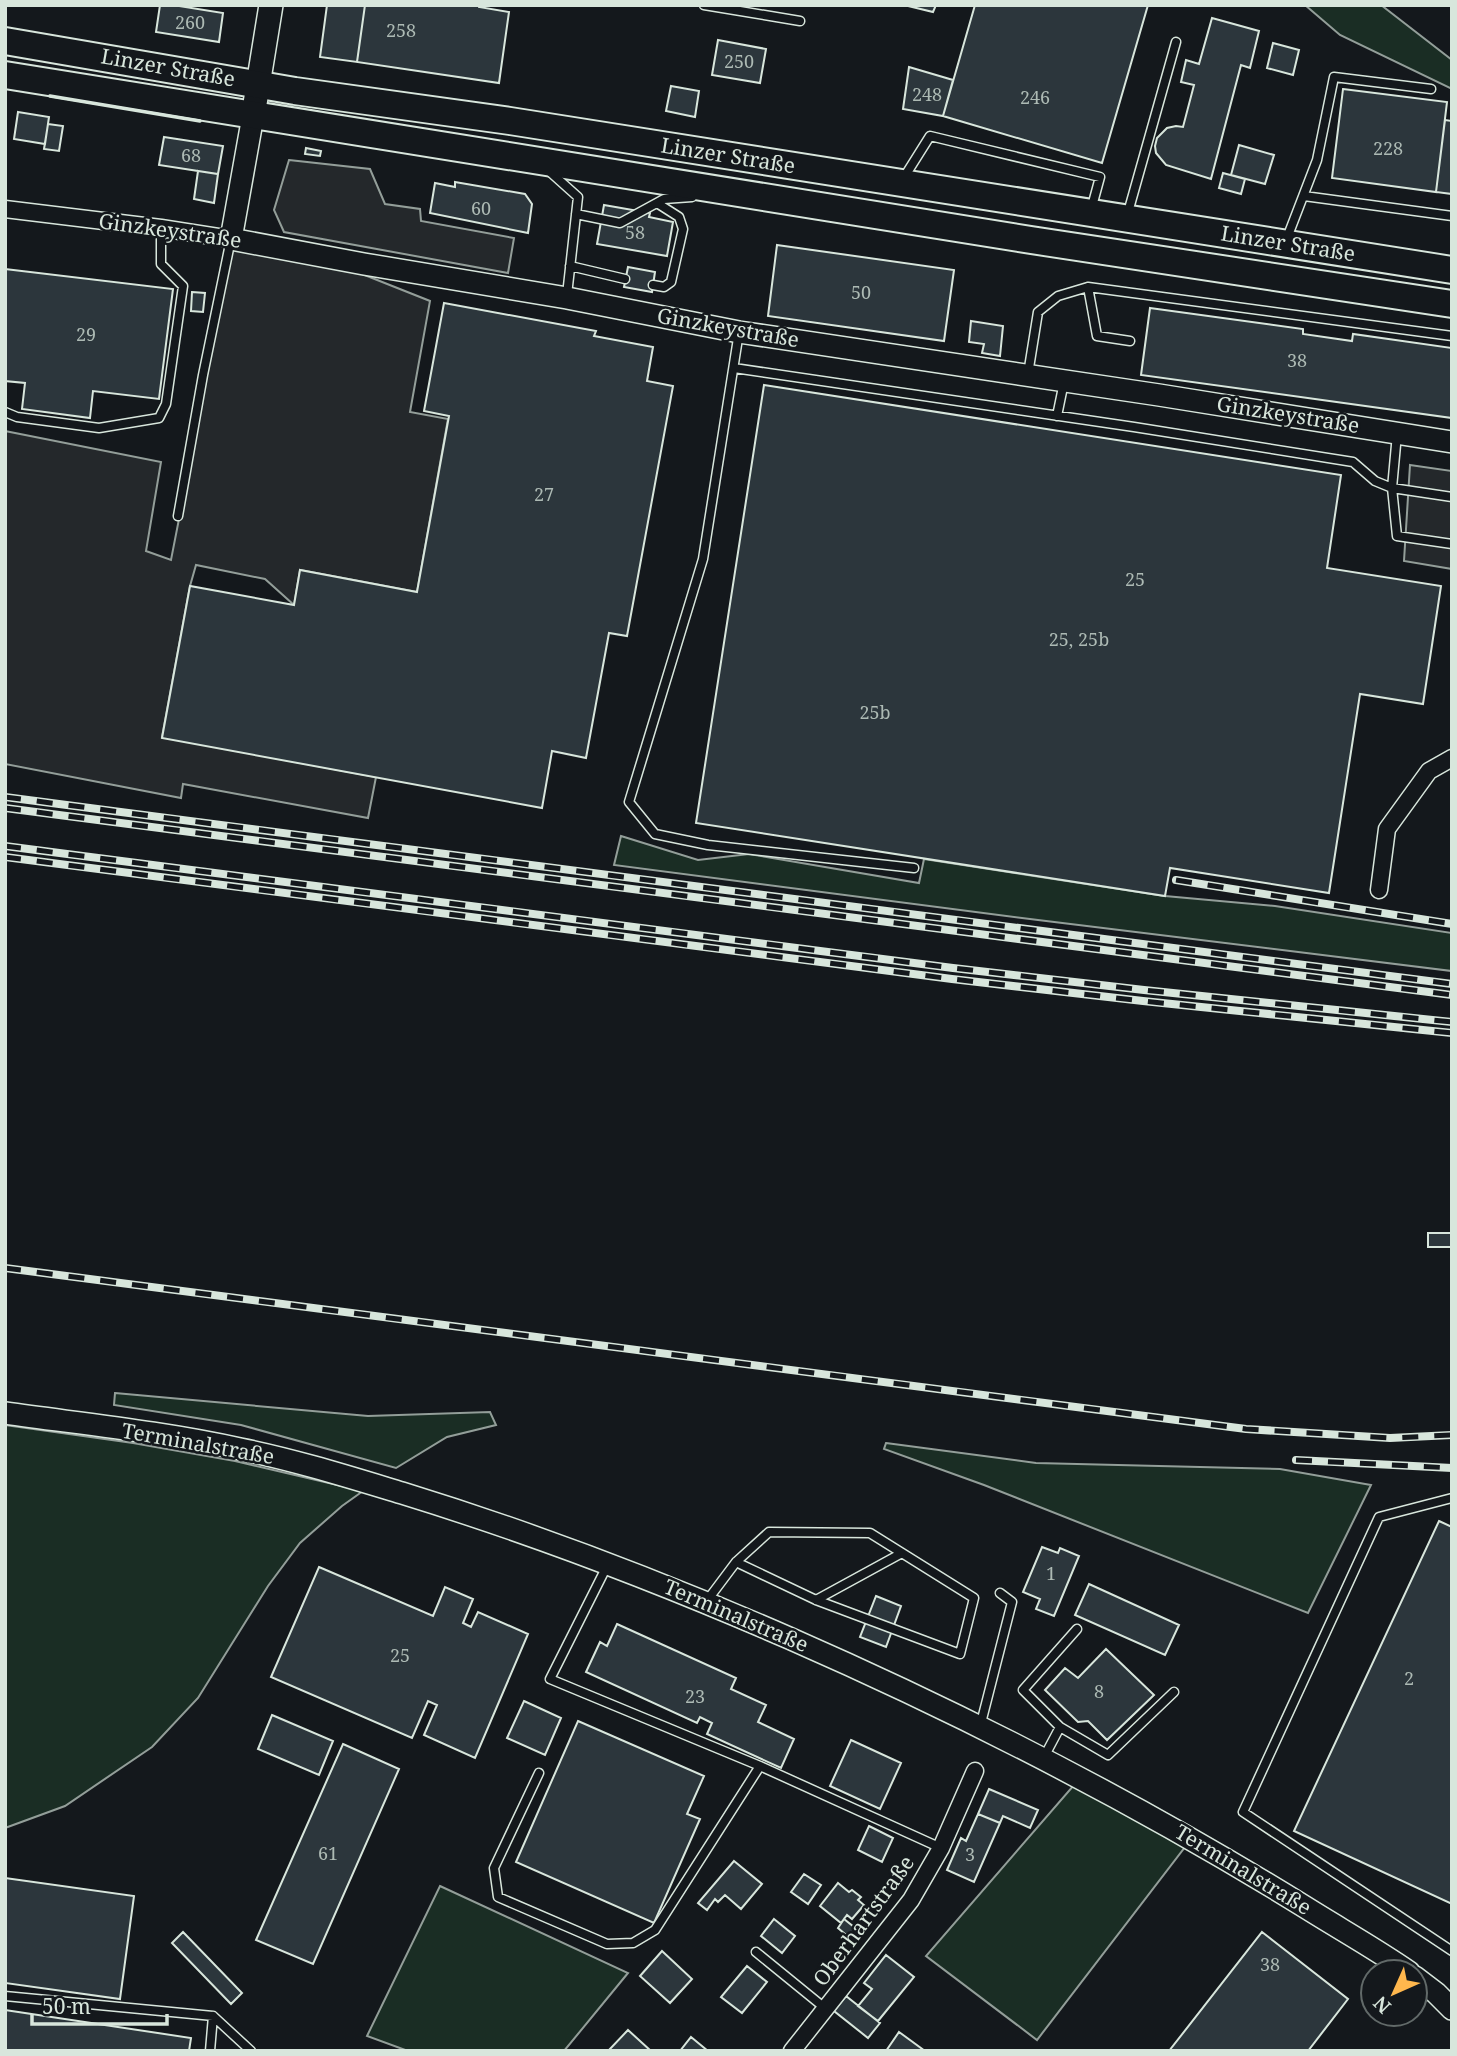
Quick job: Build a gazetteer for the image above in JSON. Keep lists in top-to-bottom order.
{
  "streets": {
    "main road": ["Linzer Straße"],
    "street": ["Ginzkeystraße", "Terminalstraße", "Oberhartstraße"]
  },
  "house_numbers": [
    "260",
    "258",
    "250",
    "248",
    "246",
    "228",
    "68",
    "60",
    "58",
    "50",
    "29",
    "38",
    "27",
    "25",
    "25, 25b",
    "25b",
    "1",
    "25",
    "2",
    "8",
    "23",
    "61",
    "3",
    "38"
  ],
  "scale_bar": "50 m",
  "north": "bottom left"
}
